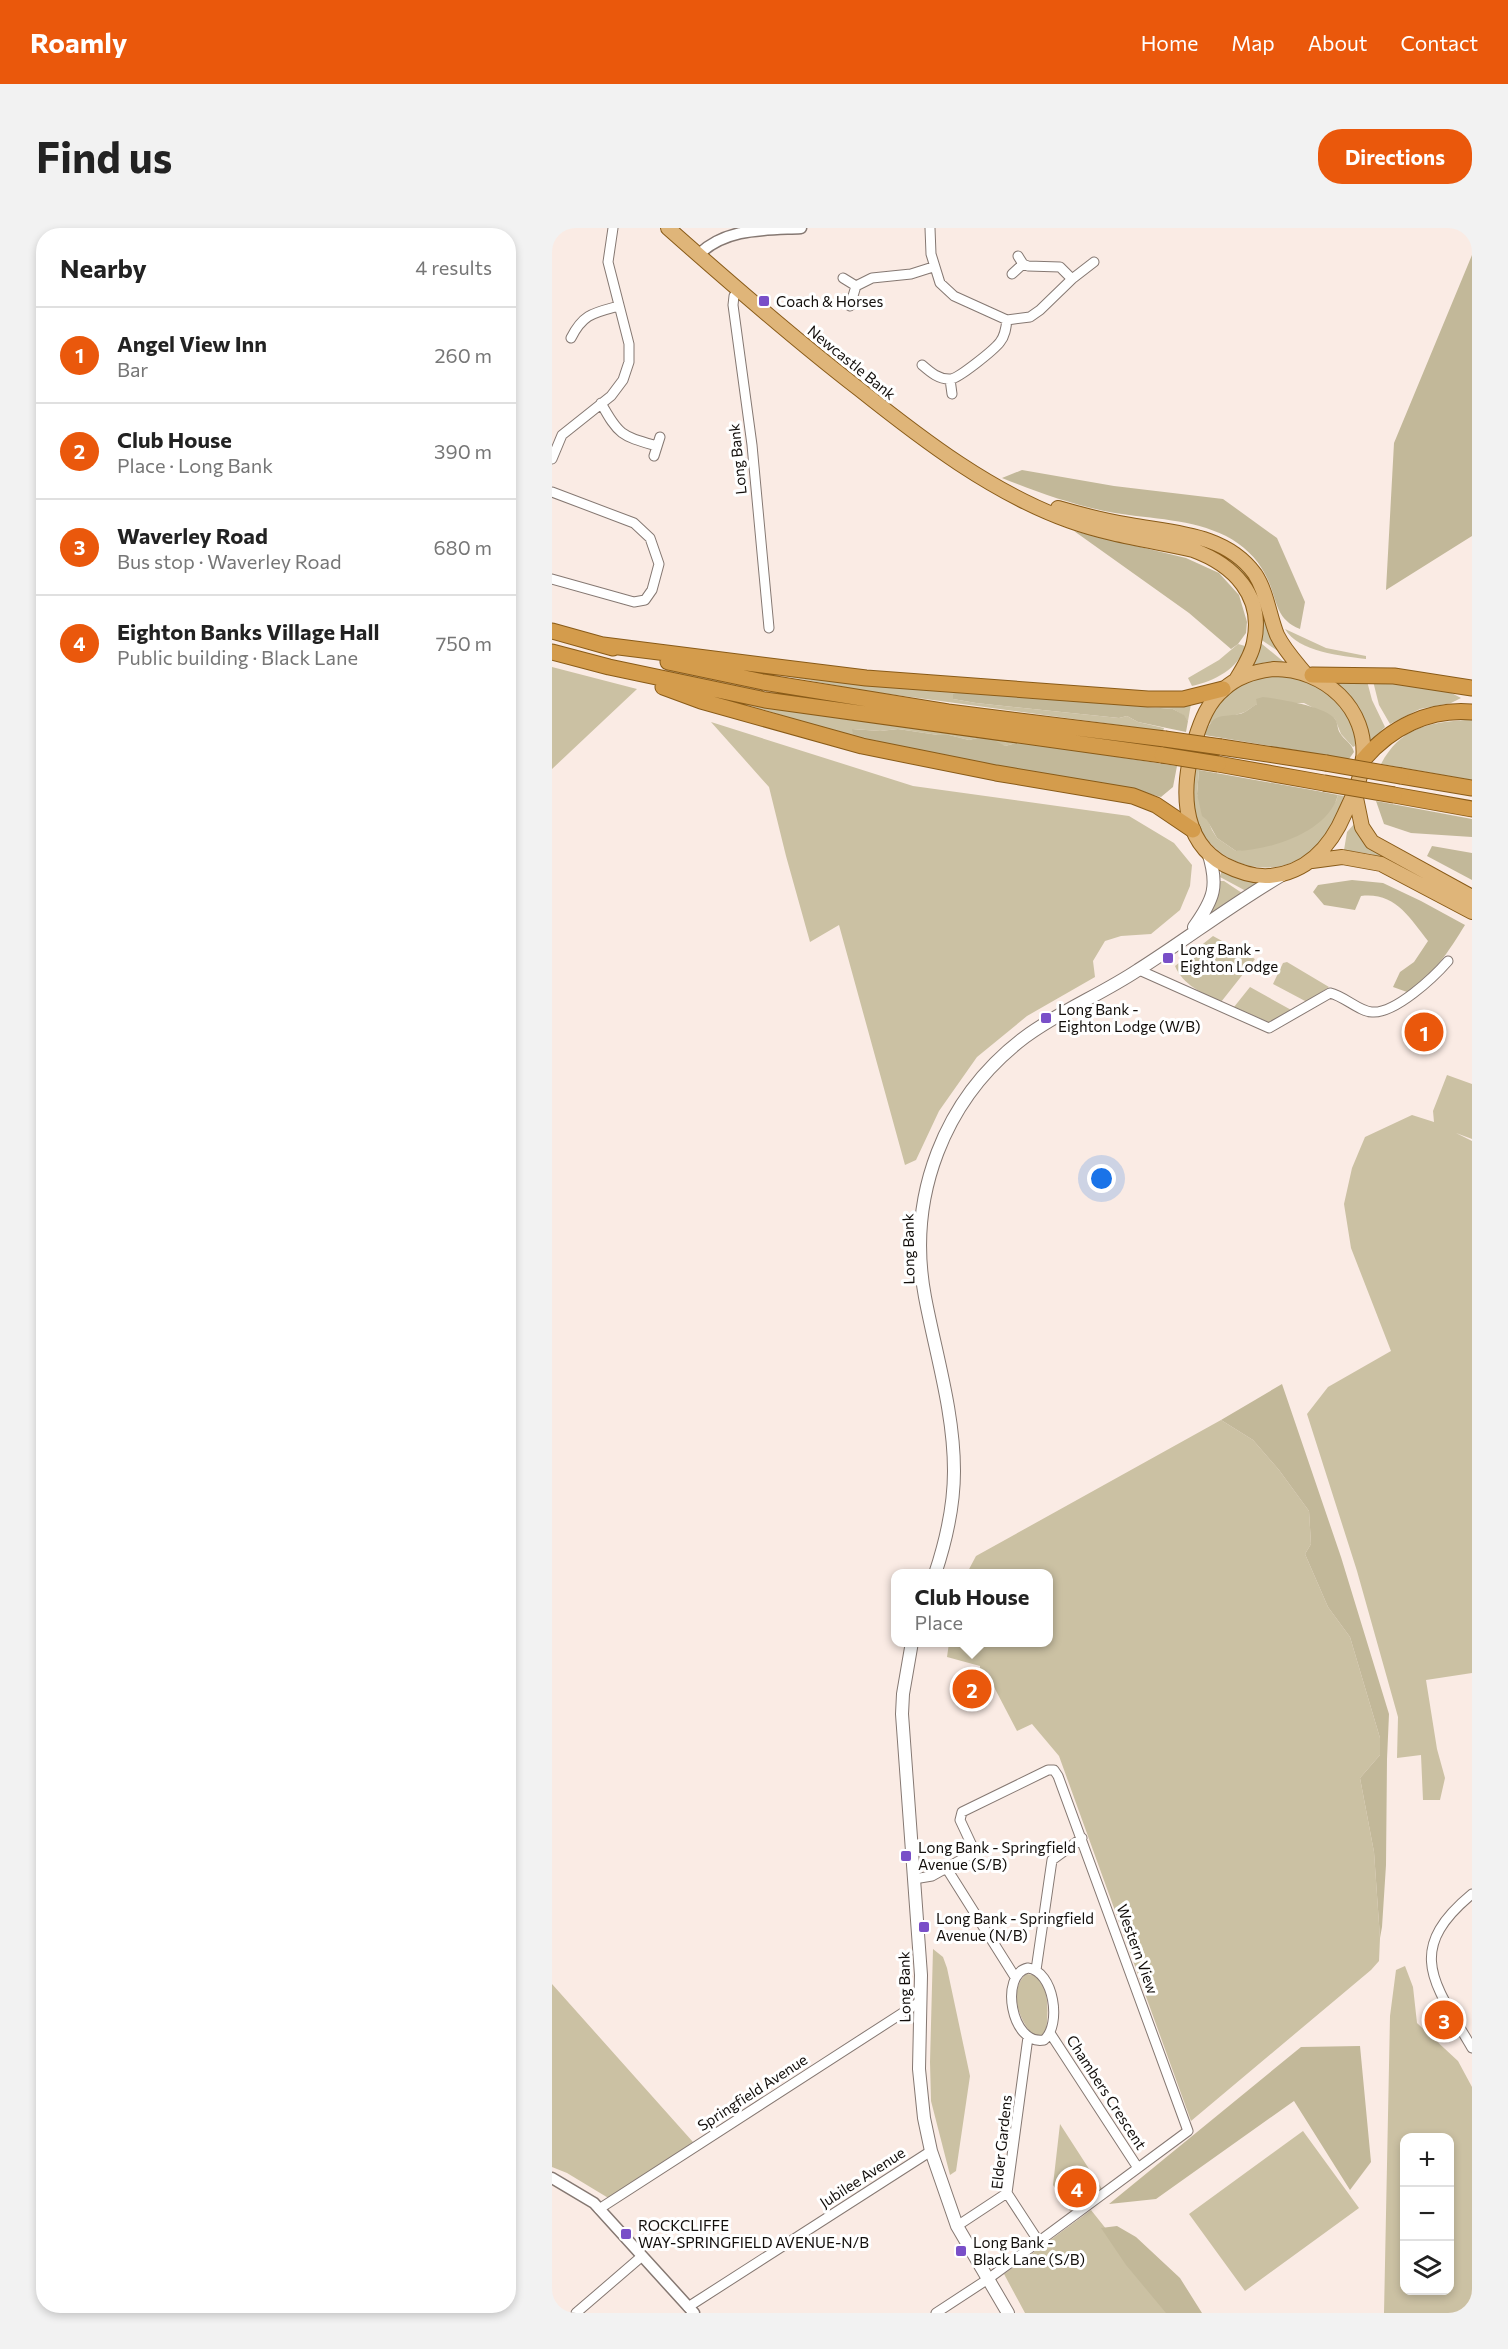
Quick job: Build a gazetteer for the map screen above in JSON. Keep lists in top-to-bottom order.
{
  "streets": {
    "main road": ["Newcastle Bank", "Long Bank"],
    "street": [
      "Western View",
      "Springfield Avenue",
      "Chambers Crescent",
      "Elder Gardens",
      "Jubilee Avenue"
    ]
  },
  "crossings": [
    ["Newcastle Bank", "Long Bank"],
    ["Long Bank", "Springfield Avenue"],
    ["Long Bank", "Jubilee Avenue"],
    ["Western View", "Chambers Crescent"]
  ],
  "places": {
    "transit": [
      "Coach & Horses",
      "Long Bank - Eighton Lodge",
      "Long Bank - Eighton Lodge (W/B)",
      "Long Bank - Springfield Avenue (S/B)",
      "Long Bank - Springfield Avenue (N/B)",
      "ROCKCLIFFE WAY-SPRINGFIELD AVENUE-N/B",
      "Long Bank - Black Lane (S/B)"
    ]
  },
  "page": {
    "header": "Roamly",
    "nav": [
      "Home",
      "Map",
      "About",
      "Contact"
    ],
    "buttons": "Directions",
    "title": "Find us",
    "heading": ["Nearby", "4 results"],
    "list": [
      {
        "mark": "1",
        "name": "Angel View Inn",
        "note": "Bar",
        "value": "260 m"
      },
      {
        "mark": "2",
        "name": "Club House",
        "note": "Place · Long Bank",
        "value": "390 m"
      },
      {
        "mark": "3",
        "name": "Waverley Road",
        "note": "Bus stop · Waverley Road",
        "value": "680 m"
      },
      {
        "mark": "4",
        "name": "Eighton Banks Village Hall",
        "note": "Public building · Black Lane",
        "value": "750 m"
      }
    ],
    "pins": [
      "1",
      "2",
      "3",
      "4"
    ],
    "popup": ["Club House", "Place"],
    "map_buttons": ["+", "−"]
  }
}
